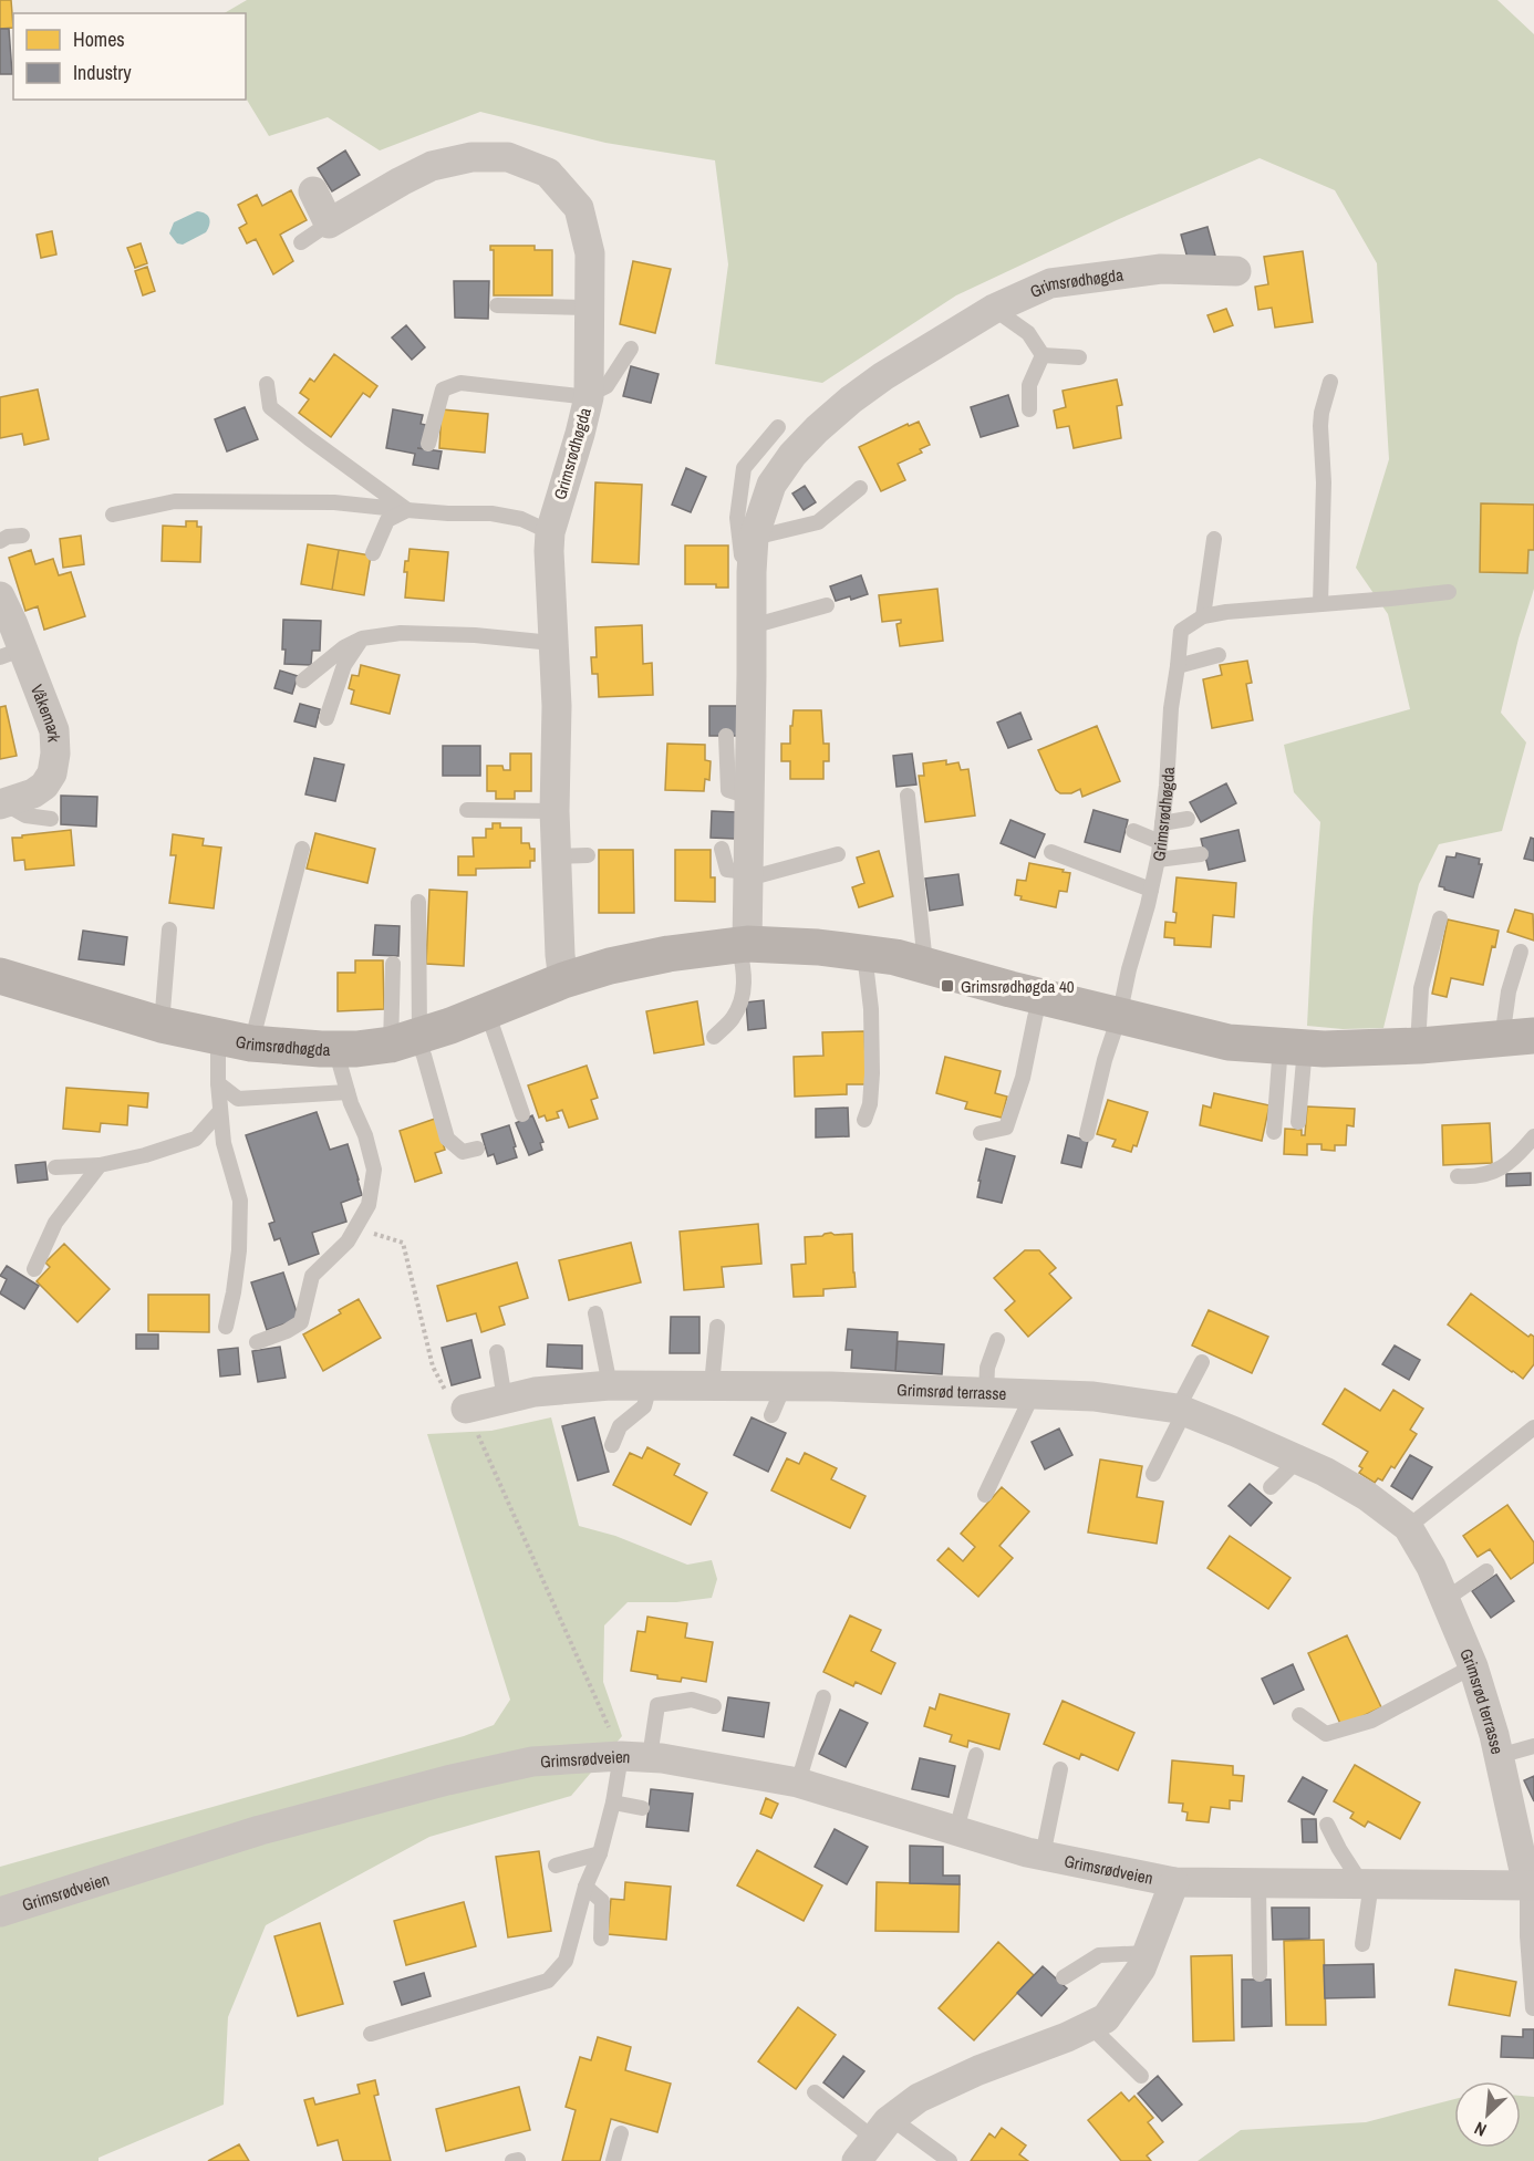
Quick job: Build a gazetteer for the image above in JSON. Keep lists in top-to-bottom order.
{
  "streets": {
    "main road": ["Grimsrødhøgda"],
    "street": ["Våkemark", "Grimsrød terrasse", "Grimsrødveien"]
  },
  "crossings": [
    ["Grimsrød terrasse", "Grimsrødveien"]
  ],
  "places": {
    "transit": ["Grimsrødhøgda 40"]
  },
  "legend": ["Homes", "Industry"],
  "north": "bottom left"
}
